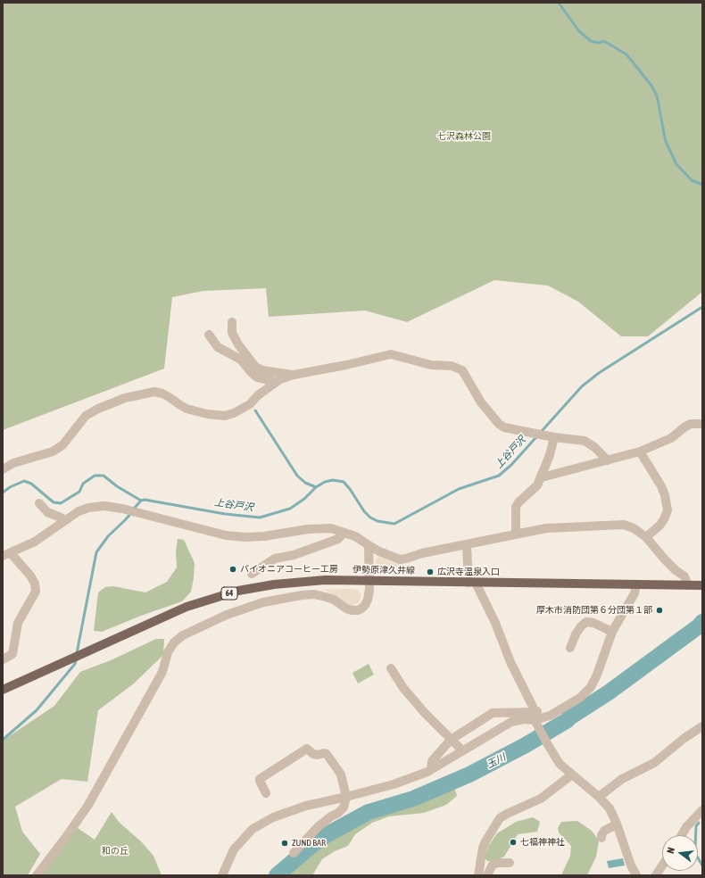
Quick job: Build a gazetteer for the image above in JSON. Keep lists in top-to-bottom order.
{
  "streets": {
    "main road": ["伊勢原津久井線", "64"]
  },
  "water": ["上谷戸沢", "玉川"],
  "parks": ["七沢森林公園", "和の丘"],
  "places": [
    "パイオニアコーヒー工房",
    "広沢寺温泉入口",
    "厚木市消防団第６分団第１部",
    "七福神神社",
    "ZUND BAR"
  ],
  "north": "left"
}
